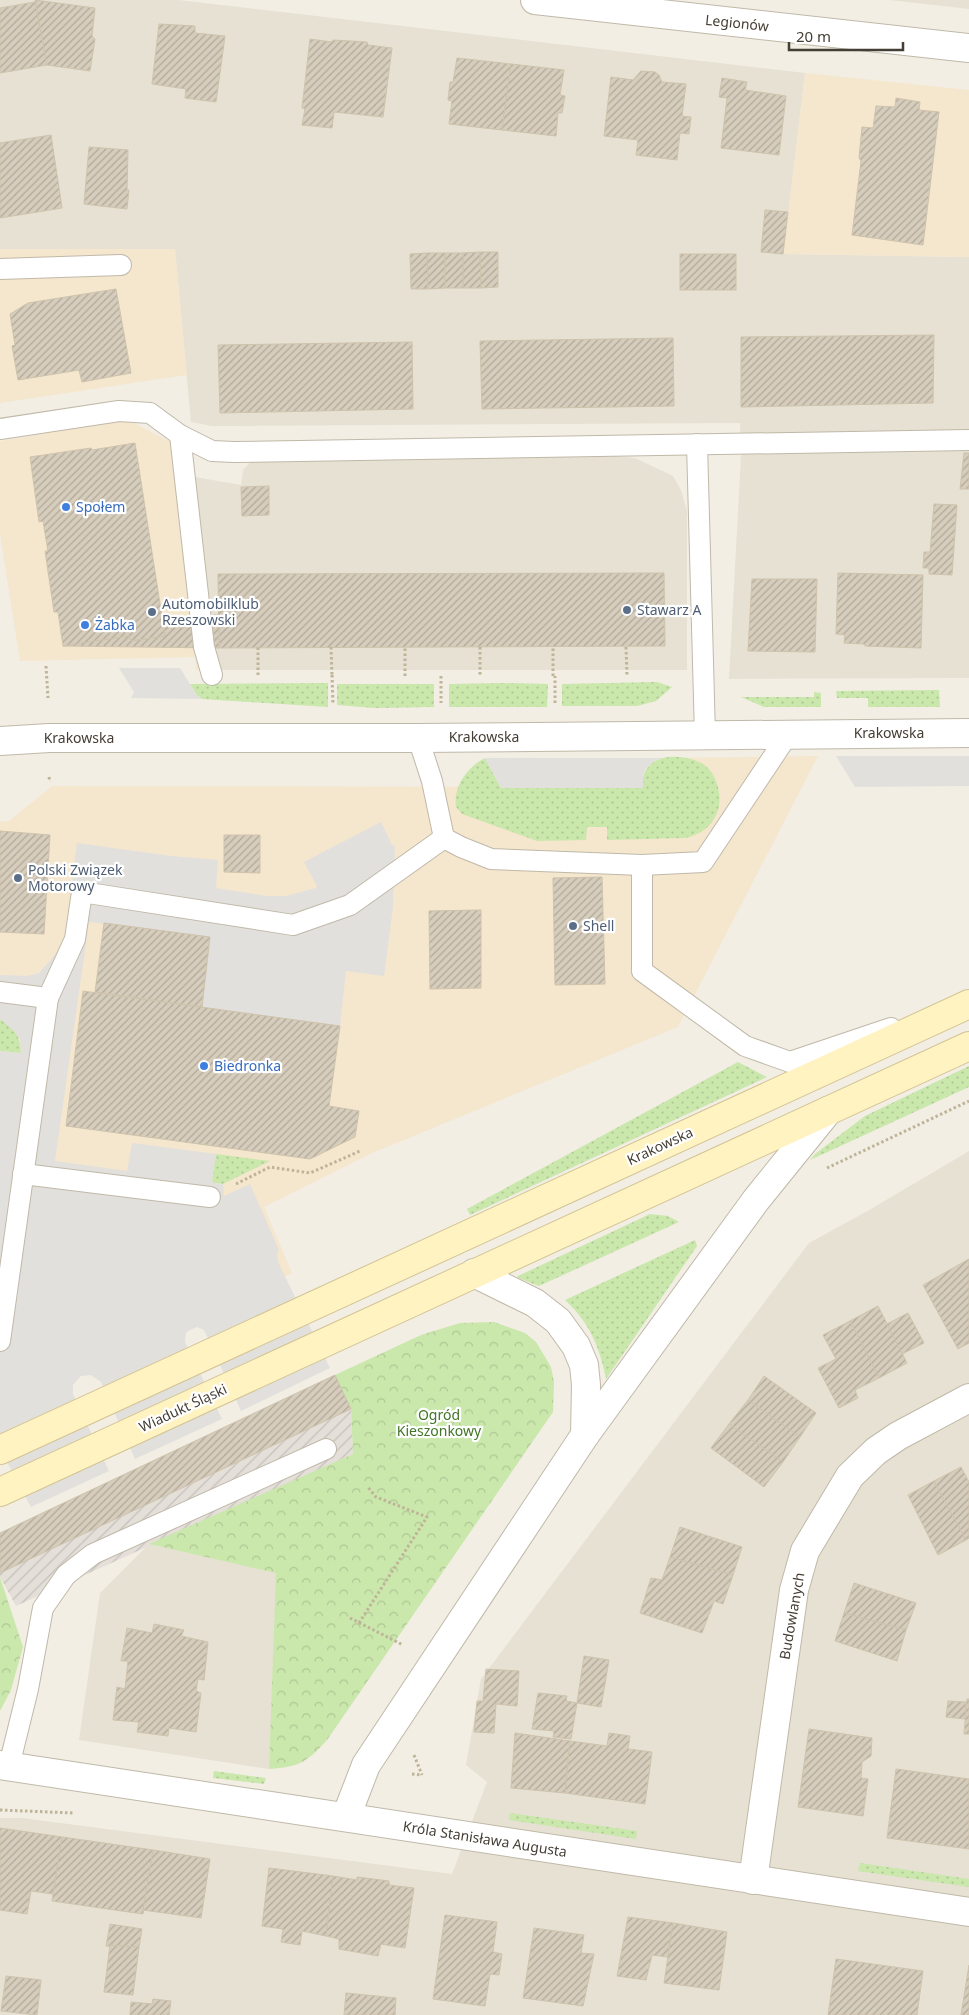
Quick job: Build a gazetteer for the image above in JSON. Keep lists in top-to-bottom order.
{
  "streets": {
    "main road": ["Krakowska", "Wiadukt Śląski"],
    "street": ["Legionów", "Budowlanych", "Króla Stanisława Augusta"]
  },
  "crossings": [
    ["Budowlanych", "Króla Stanisława Augusta"]
  ],
  "parks": ["Ogród Kieszonkowy"],
  "places": [
    "Społem",
    "Stawarz A",
    "Automobilklub Rzeszowski",
    "Żabka",
    "Polski Związek Motorowy",
    "Shell",
    "Biedronka"
  ],
  "scale_bar": "20 m"
}
